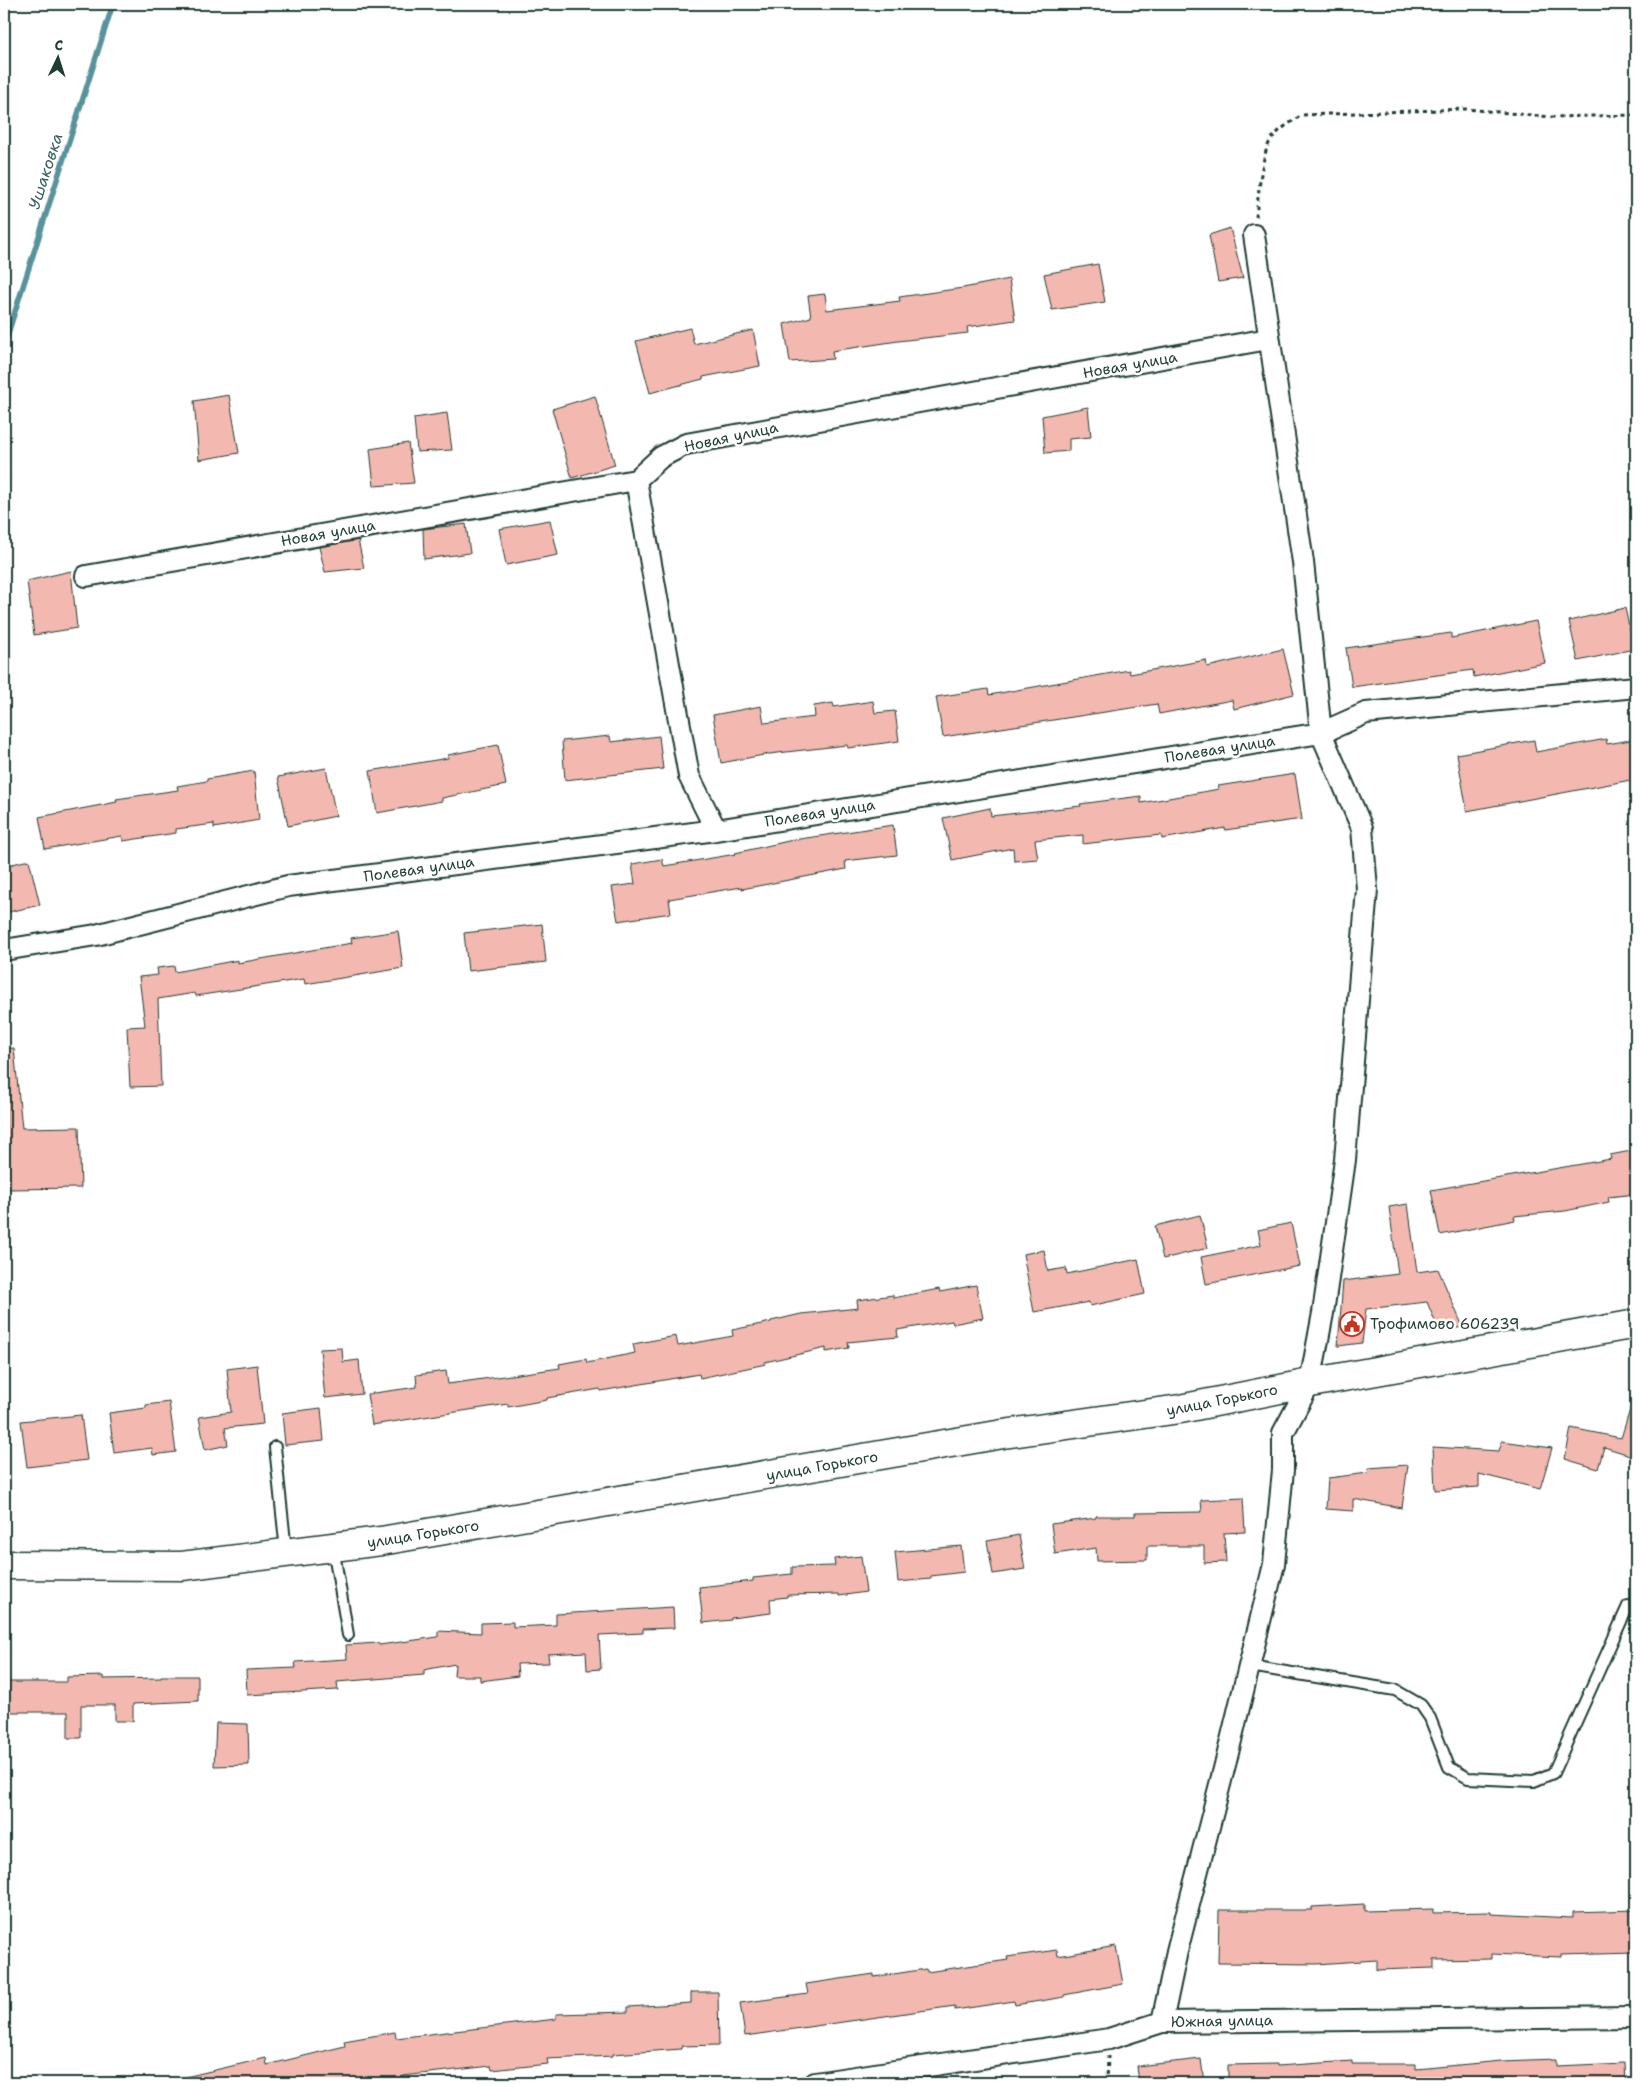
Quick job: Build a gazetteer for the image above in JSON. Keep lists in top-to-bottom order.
{
  "streets": {
    "main road": ["улица Горького"],
    "street": ["Новая улица", "Полевая улица", "Южная улица"]
  },
  "water": ["Ушаковка"],
  "places": {
    "public building": ["Трофимово 606239"]
  },
  "north": "top"
}
